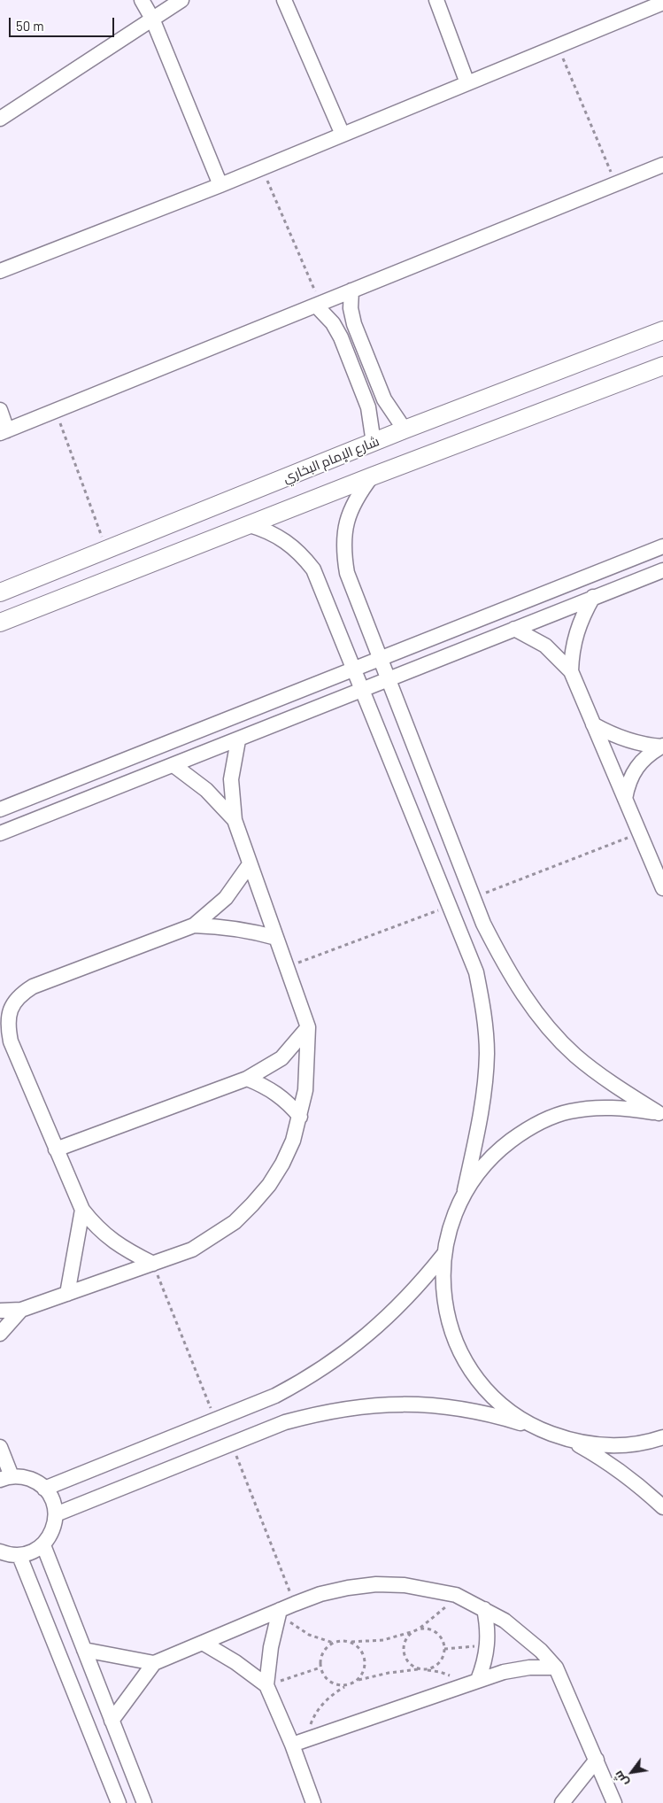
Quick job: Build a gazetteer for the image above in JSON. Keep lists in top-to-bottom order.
{
  "streets": {
    "street": ["شارع الإمام البخاري"]
  },
  "scale_bar": "50 m",
  "north": "bottom left"
}
